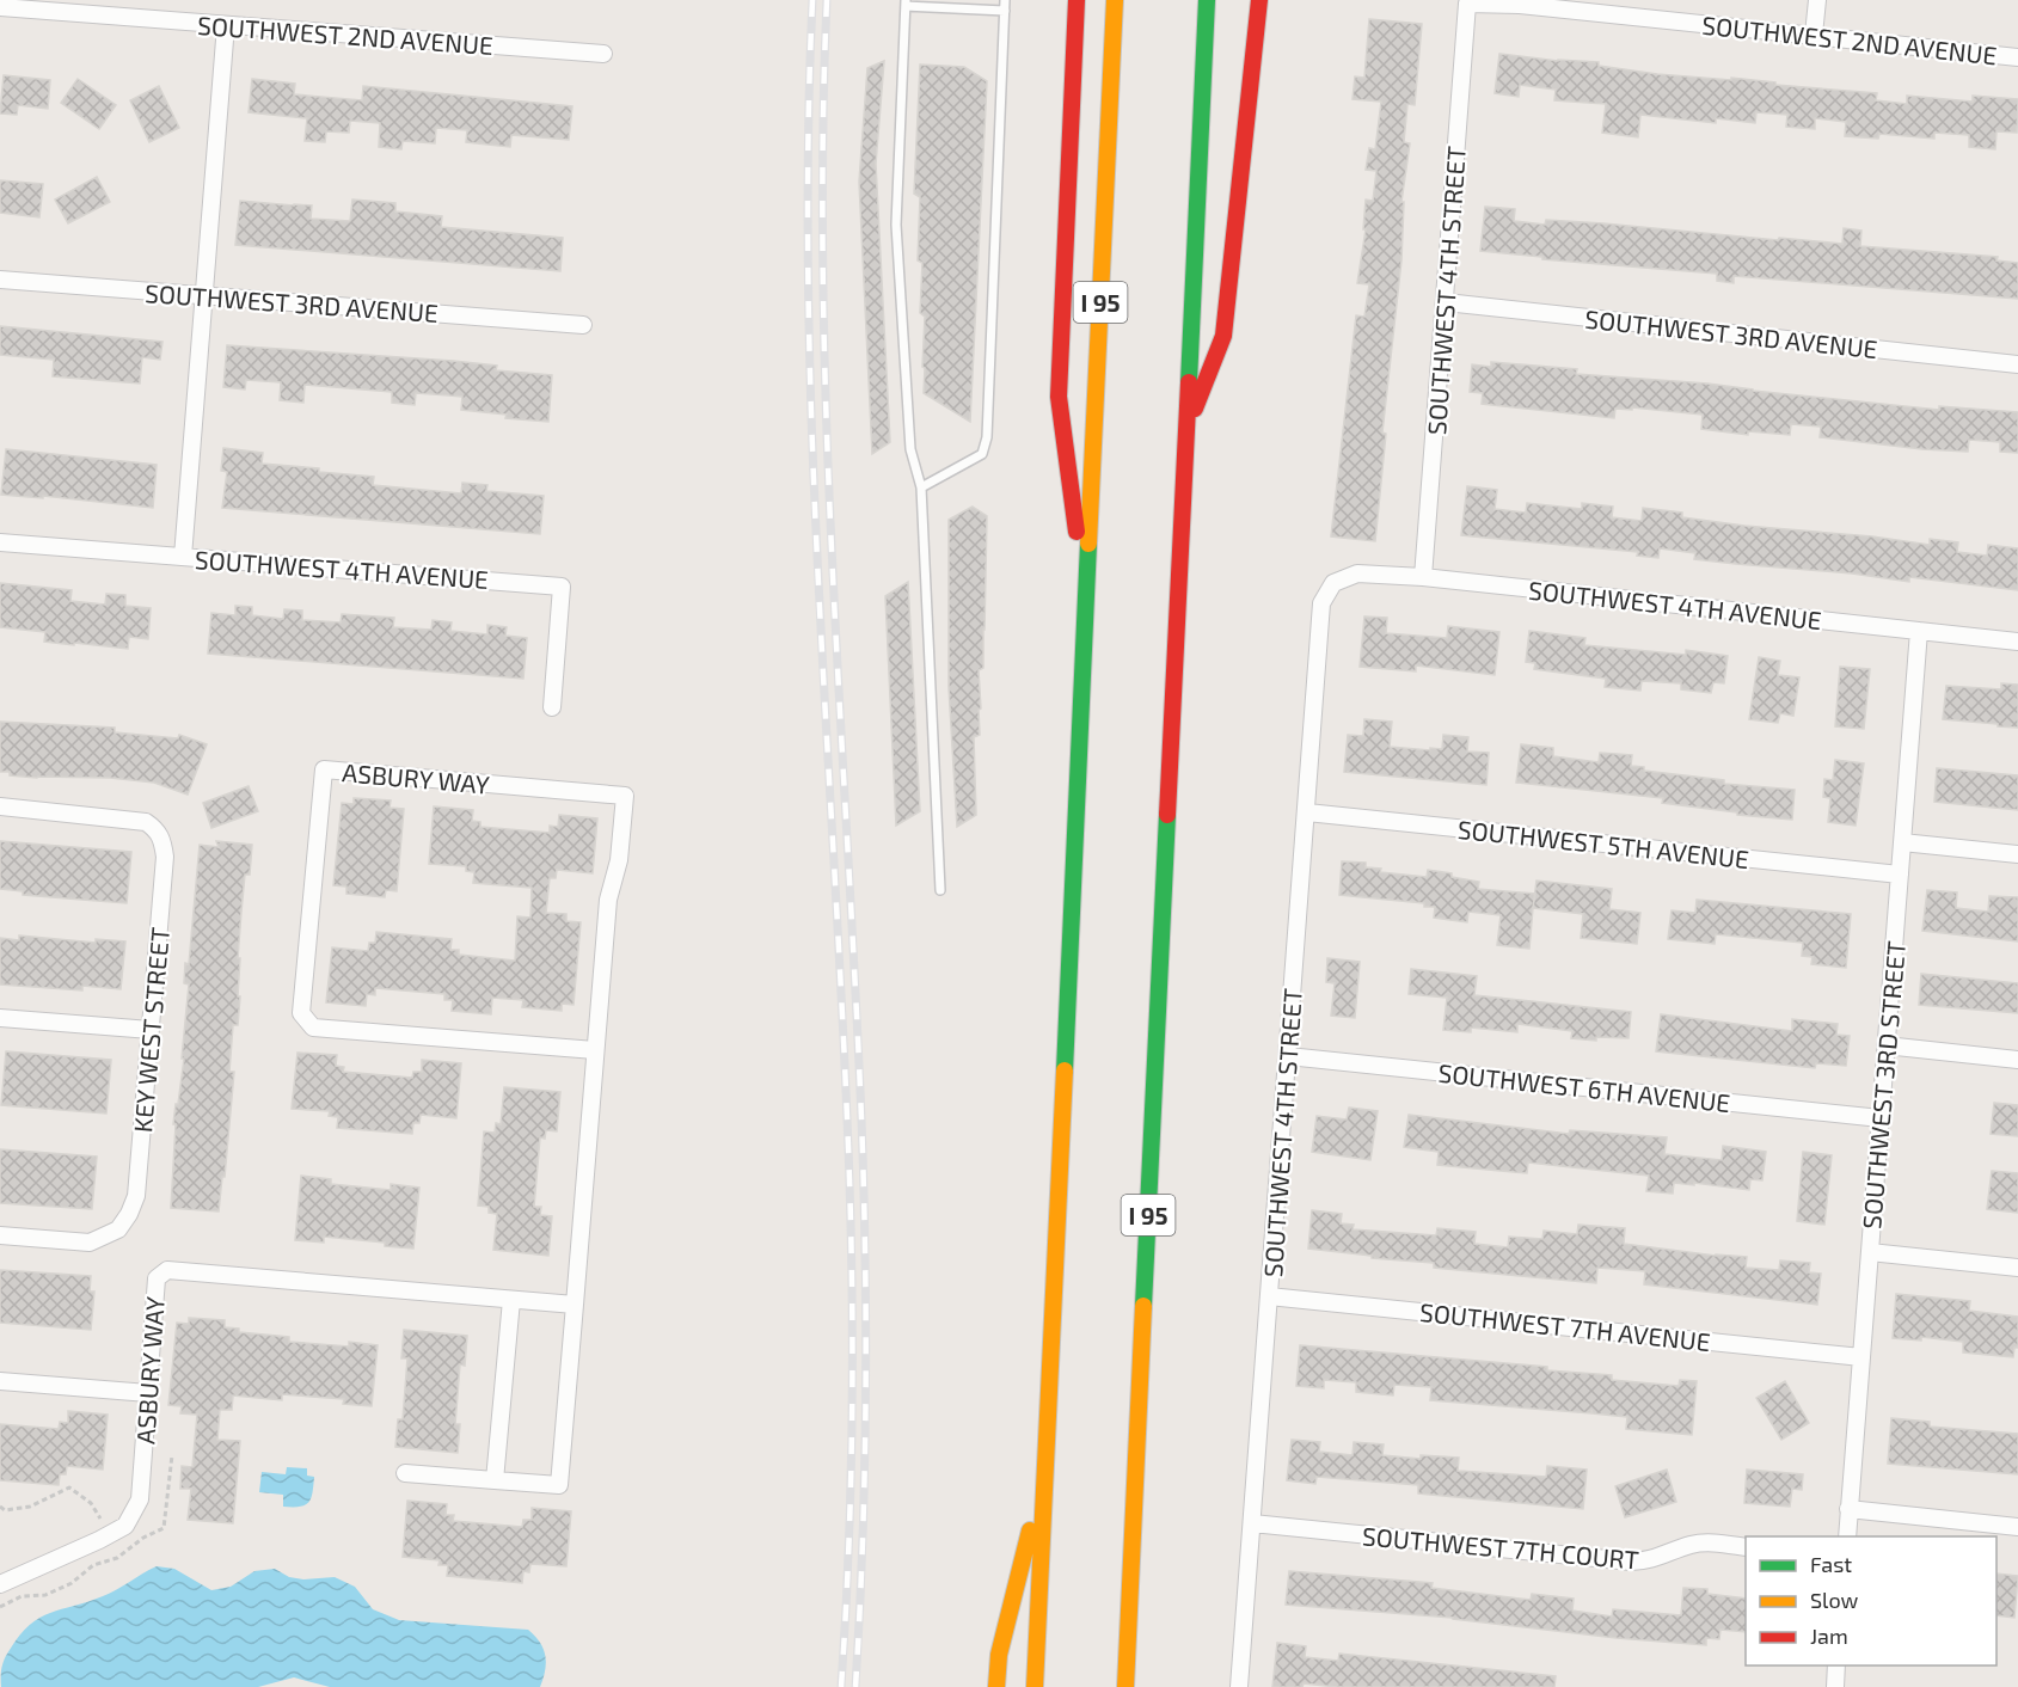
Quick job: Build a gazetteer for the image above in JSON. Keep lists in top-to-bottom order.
{
  "streets": {
    "highway": ["I 95"],
    "street": [
      "SOUTHWEST 2ND AVENUE",
      "SOUTHWEST 4TH STREET",
      "SOUTHWEST 3RD AVENUE",
      "SOUTHWEST 4TH AVENUE",
      "ASBURY WAY",
      "SOUTHWEST 5TH AVENUE",
      "KEY WEST STREET",
      "SOUTHWEST 3RD STREET",
      "SOUTHWEST 6TH AVENUE",
      "SOUTHWEST 7TH AVENUE",
      "SOUTHWEST 7TH COURT"
    ]
  },
  "crossings": [
    ["SOUTHWEST 2ND AVENUE", "SOUTHWEST 4TH STREET"],
    ["SOUTHWEST 4TH STREET", "SOUTHWEST 3RD AVENUE"],
    ["SOUTHWEST 4TH STREET", "SOUTHWEST 4TH AVENUE"],
    ["SOUTHWEST 4TH STREET", "SOUTHWEST 5TH AVENUE"],
    ["SOUTHWEST 4TH STREET", "SOUTHWEST 6TH AVENUE"],
    ["SOUTHWEST 4TH STREET", "SOUTHWEST 7TH AVENUE"],
    ["SOUTHWEST 4TH STREET", "SOUTHWEST 7TH COURT"],
    ["SOUTHWEST 4TH AVENUE", "SOUTHWEST 3RD STREET"],
    ["SOUTHWEST 5TH AVENUE", "SOUTHWEST 3RD STREET"],
    ["SOUTHWEST 3RD STREET", "SOUTHWEST 6TH AVENUE"],
    ["SOUTHWEST 3RD STREET", "SOUTHWEST 7TH AVENUE"]
  ],
  "legend": ["Fast", "Slow", "Jam"]
}
